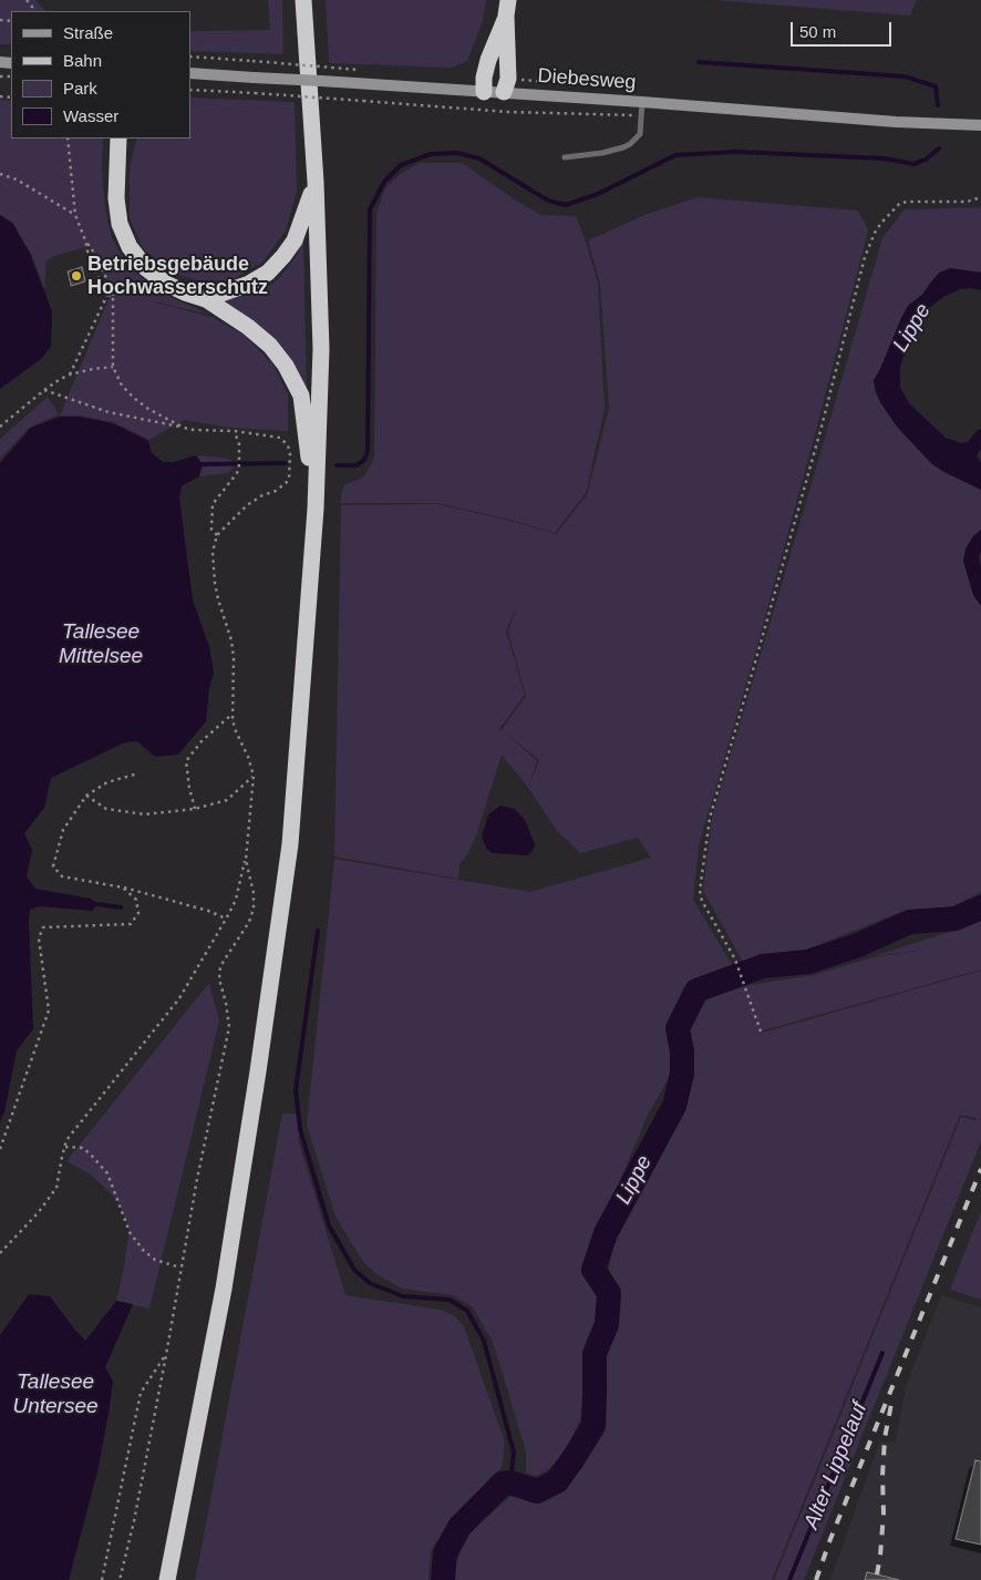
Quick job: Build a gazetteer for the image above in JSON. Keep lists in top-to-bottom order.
{
  "streets": {
    "main road": ["Diebesweg"]
  },
  "water": [
    "Lippe",
    "Tallesee Mittelsee",
    "Tallesee Untersee",
    "Alter Lippelauf"
  ],
  "places": ["Betriebsgebäude Hochwasserschutz"],
  "legend": [
    "Straße",
    "Bahn",
    "Park",
    "Wasser"
  ],
  "scale_bar": "50 m"
}
